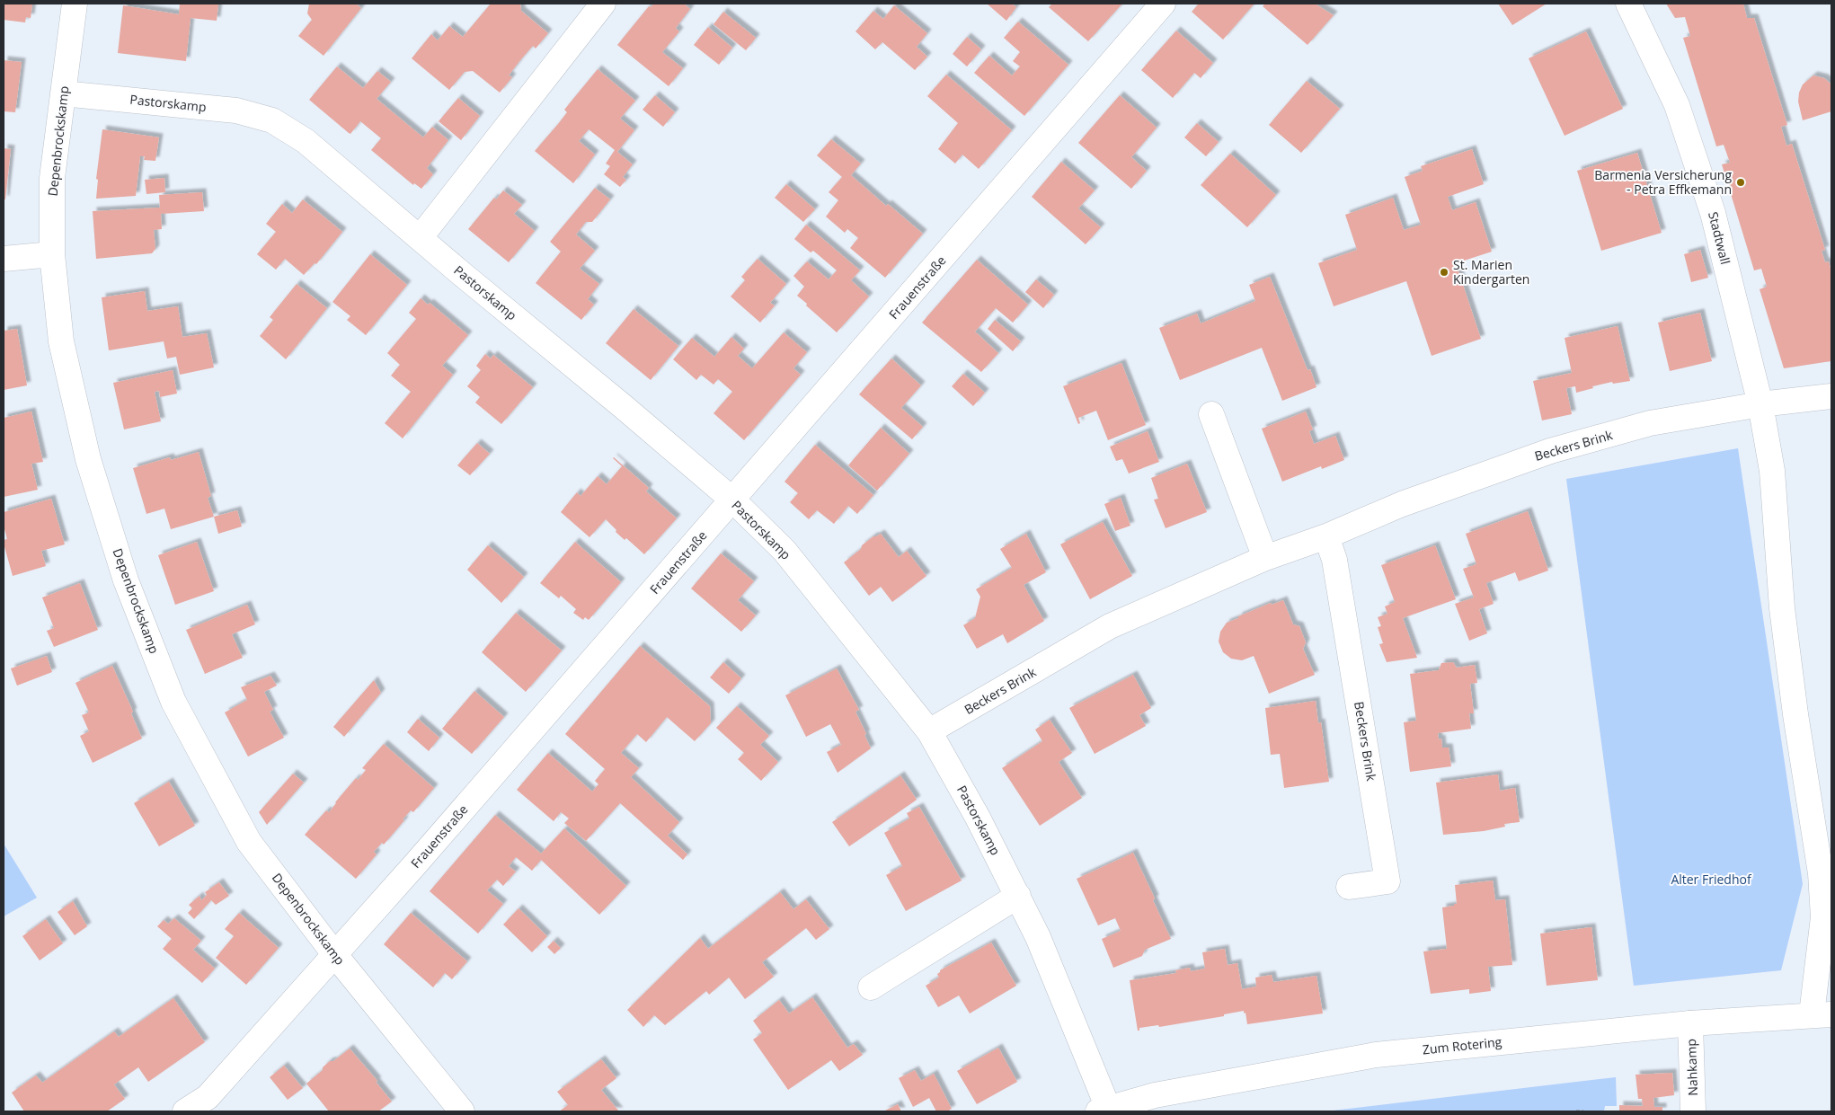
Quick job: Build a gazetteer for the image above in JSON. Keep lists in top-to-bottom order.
{
  "streets": {
    "street": [
      "Pastorskamp",
      "Depenbrockskamp",
      "Stadtwall",
      "Frauenstraße",
      "Beckers Brink",
      "Zum Rotering",
      "Nahkamp"
    ]
  },
  "crossings": [
    ["Pastorskamp", "Depenbrockskamp"],
    ["Pastorskamp", "Frauenstraße"],
    ["Pastorskamp", "Beckers Brink"],
    ["Pastorskamp", "Zum Rotering"],
    ["Depenbrockskamp", "Frauenstraße"],
    ["Stadtwall", "Beckers Brink"],
    ["Stadtwall", "Zum Rotering"],
    ["Zum Rotering", "Nahkamp"]
  ],
  "parks": ["Alter Friedhof"],
  "places": ["Barmenia Versicherung - Petra Effkemann", "St. Marien Kindergarten"]
}
